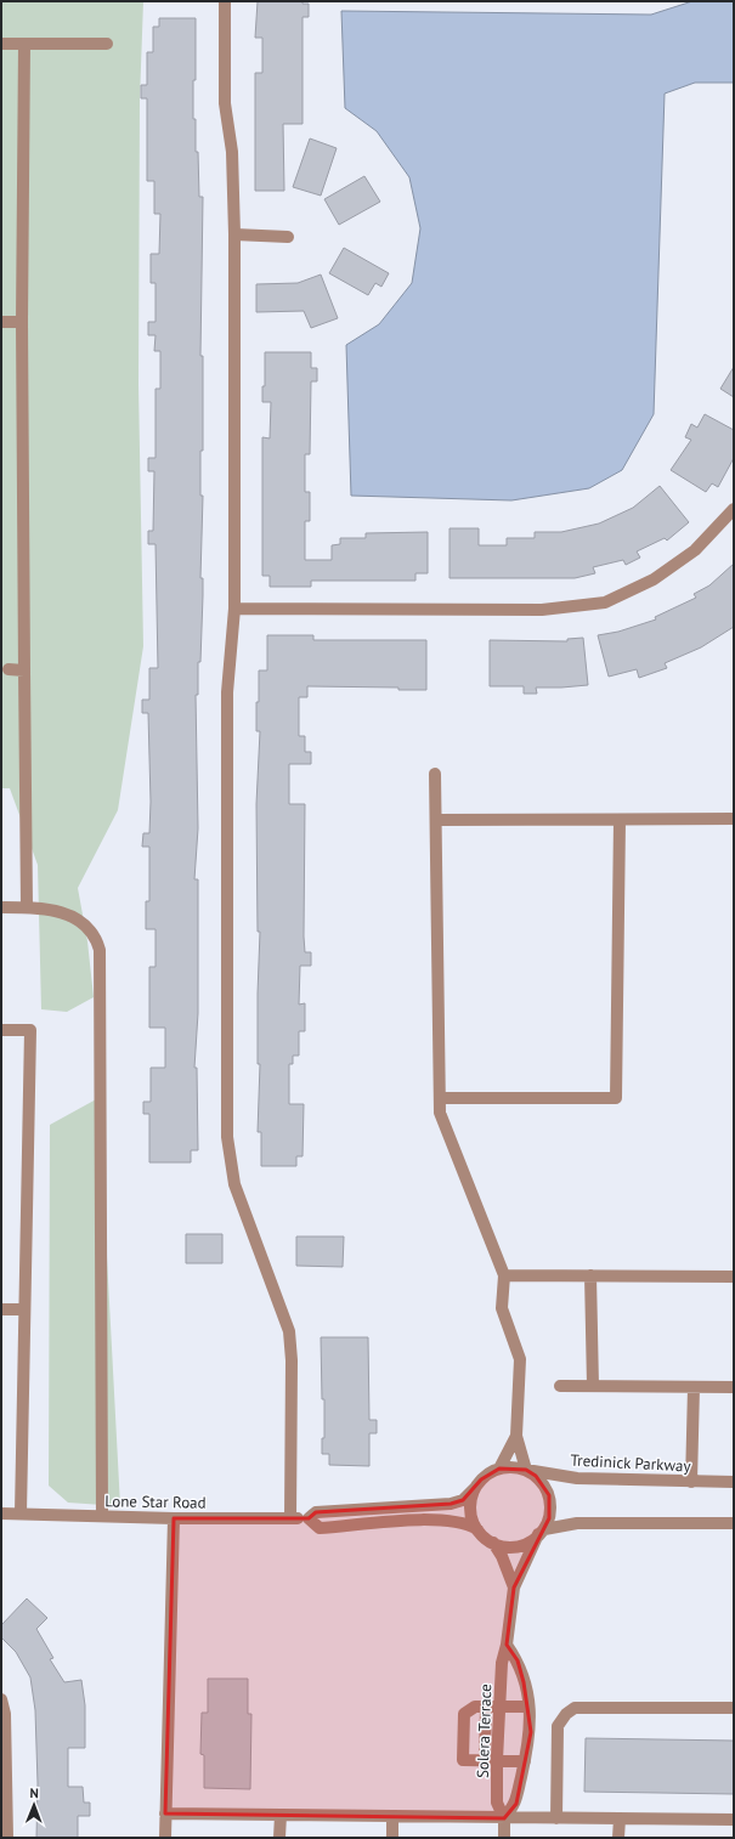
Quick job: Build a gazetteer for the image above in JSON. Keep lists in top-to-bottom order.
{
  "streets": {
    "street": ["Tredinick Parkway", "Lone Star Road", "Solera Terrace"]
  },
  "crossings": [
    ["Tredinick Parkway", "Lone Star Road"],
    ["Tredinick Parkway", "Solera Terrace"],
    ["Lone Star Road", "Solera Terrace"]
  ],
  "north": "top"
}
